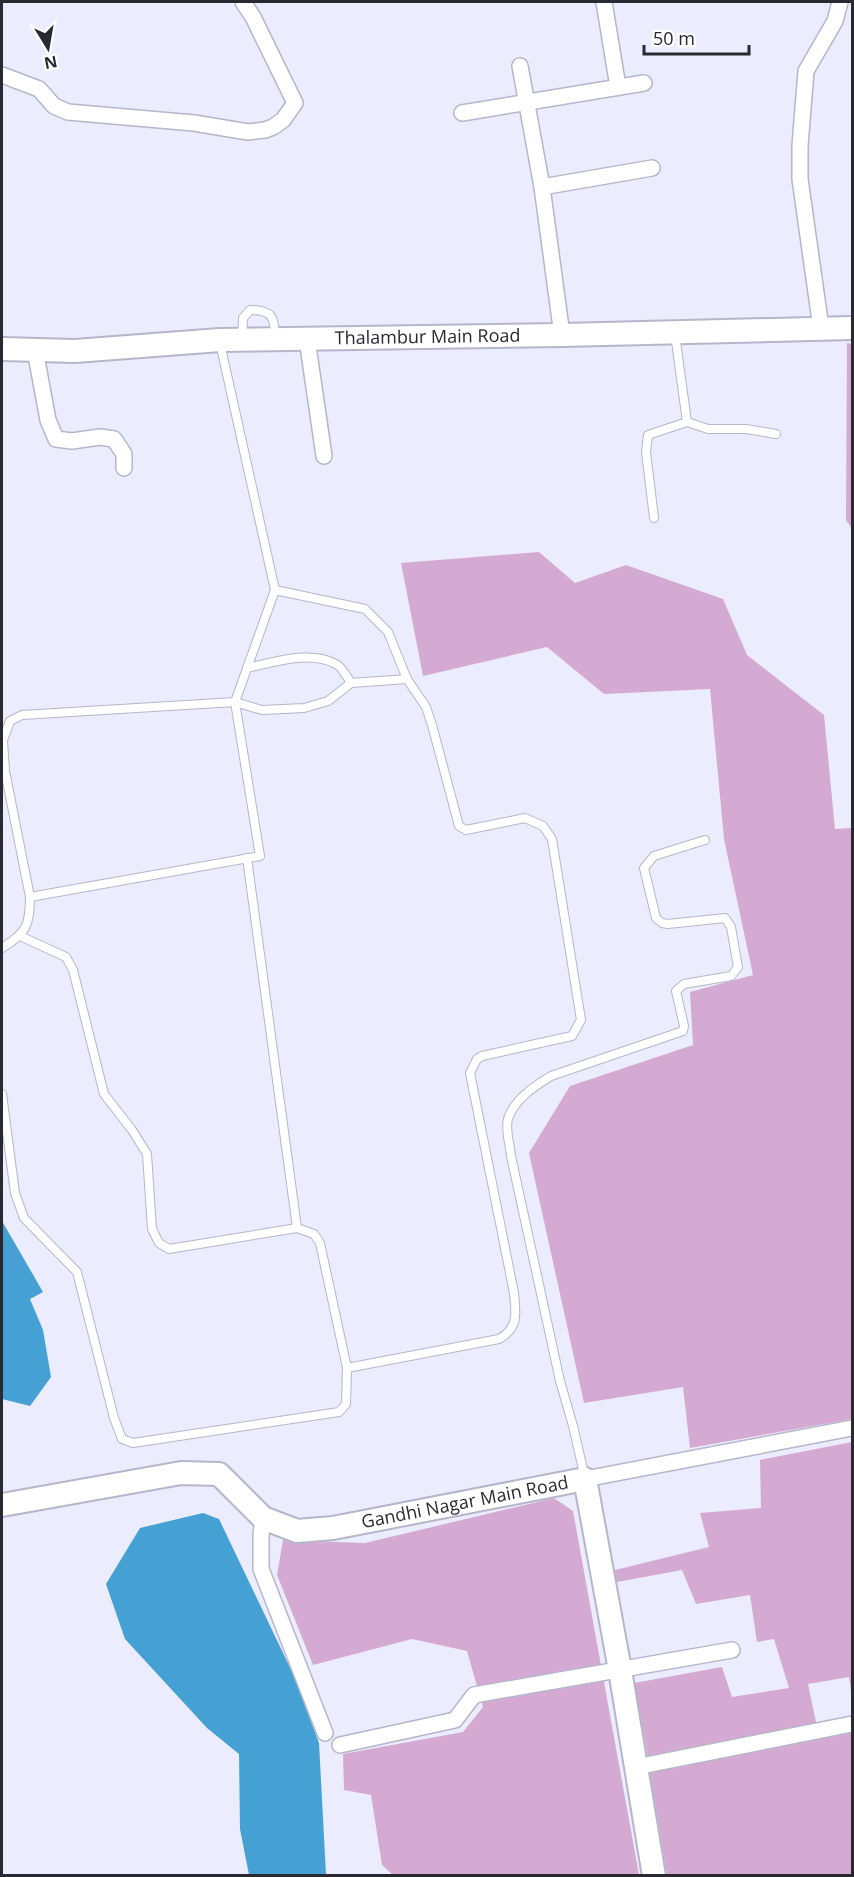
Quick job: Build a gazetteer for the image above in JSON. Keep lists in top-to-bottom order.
{
  "streets": {
    "street": ["Thalambur Main Road", "Gandhi Nagar Main Road"]
  },
  "scale_bar": "50 m",
  "north": "bottom"
}
